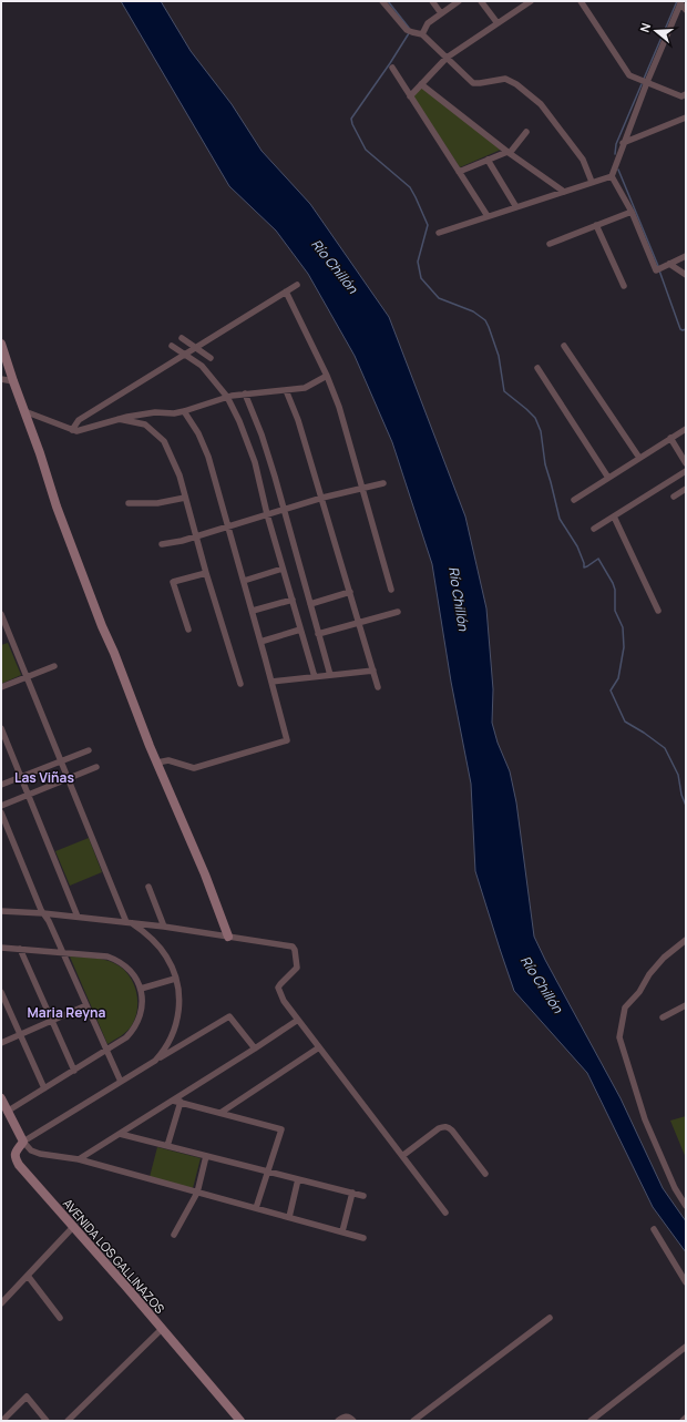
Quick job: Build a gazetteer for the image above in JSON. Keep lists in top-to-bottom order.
{
  "streets": {
    "street": ["AVENIDA LOS GALLINAZOS"]
  },
  "districts": ["Las Viñas", "Maria Reyna"],
  "water": ["Río Chillón"],
  "north": "left"
}
